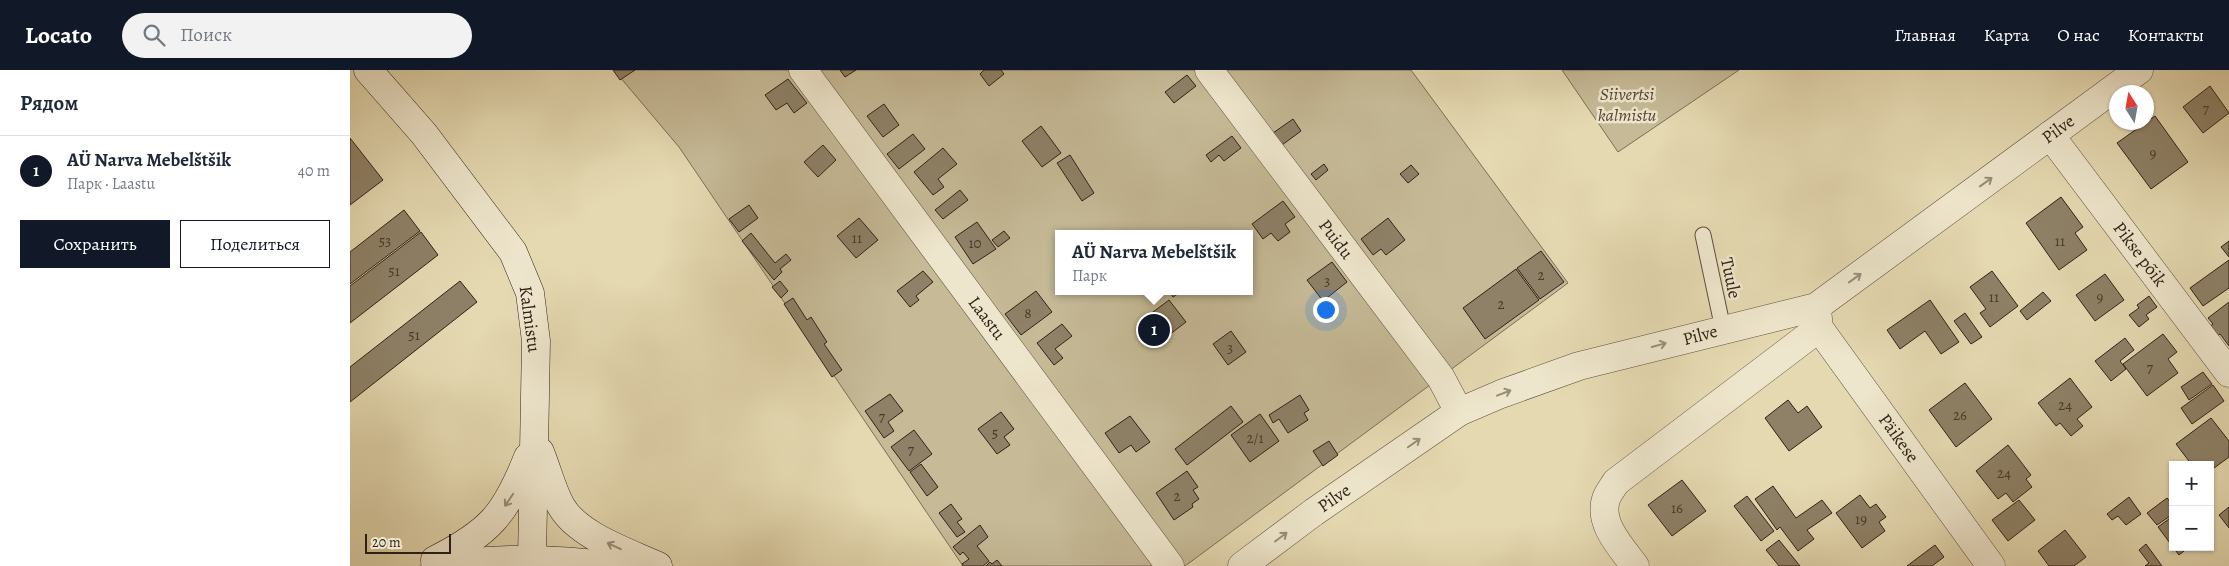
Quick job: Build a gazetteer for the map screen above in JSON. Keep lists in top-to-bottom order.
{
  "streets": {
    "street": [
      "Pilve",
      "Puidu",
      "Pikse põik",
      "Laastu",
      "Kalmistu",
      "Päikese"
    ],
    "lane": ["Tuule"]
  },
  "crossings": [
    ["Pilve", "Puidu"],
    ["Pilve", "Pikse põik"],
    ["Pilve", "Tuule"],
    ["Pilve", "Päikese"]
  ],
  "one_way": ["Pilve"],
  "parks": ["Siivertsi kalmistu"],
  "house_numbers": [
    "7",
    "9",
    "11",
    "53",
    "11",
    "10",
    "51",
    "2",
    "3",
    "11",
    "9",
    "2",
    "8",
    "51",
    "3",
    "7",
    "24",
    "26",
    "7",
    "5",
    "2/1",
    "7",
    "24",
    "2",
    "16",
    "19"
  ],
  "scale_bar": "20 m",
  "north": "top",
  "page": {
    "header": "Locato",
    "search": "Поиск",
    "nav": [
      "Главная",
      "Карта",
      "О нас",
      "Контакты"
    ],
    "heading": "Рядом",
    "list": [
      {
        "mark": "1",
        "name": "AÜ Narva Mebelštšik",
        "note": "Парк · Laastu",
        "value": "40 m"
      }
    ],
    "buttons": ["Сохранить", "Поделиться"],
    "popup": ["AÜ Narva Mebelštšik", "Парк"],
    "pins": "1",
    "map_buttons": ["+", "−"],
    "scale": "20 m"
  }
}
